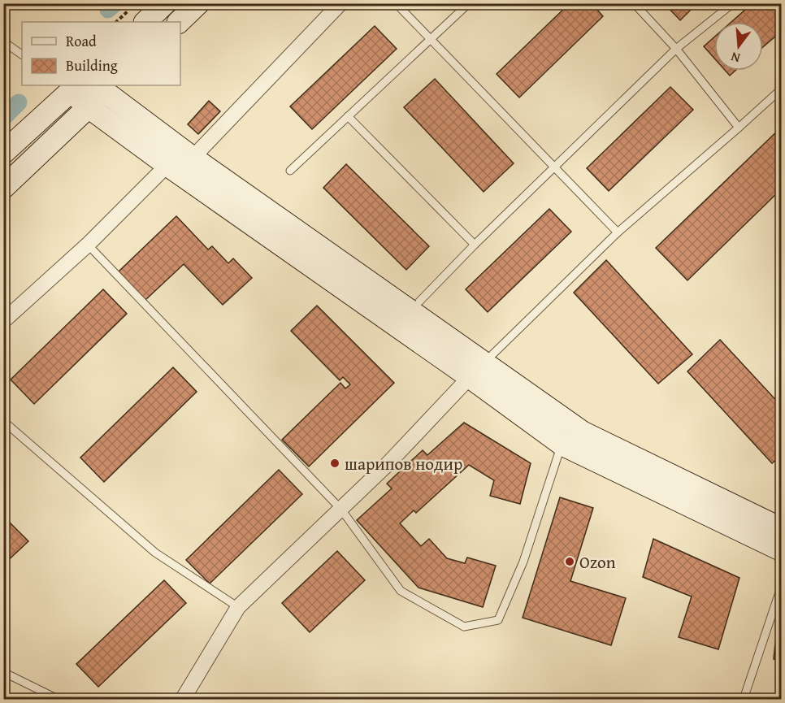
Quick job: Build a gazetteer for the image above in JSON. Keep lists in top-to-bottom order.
{
  "places": ["шарипов нодир", "Ozon"],
  "legend": ["Road", "Building"],
  "north": "bottom"
}
